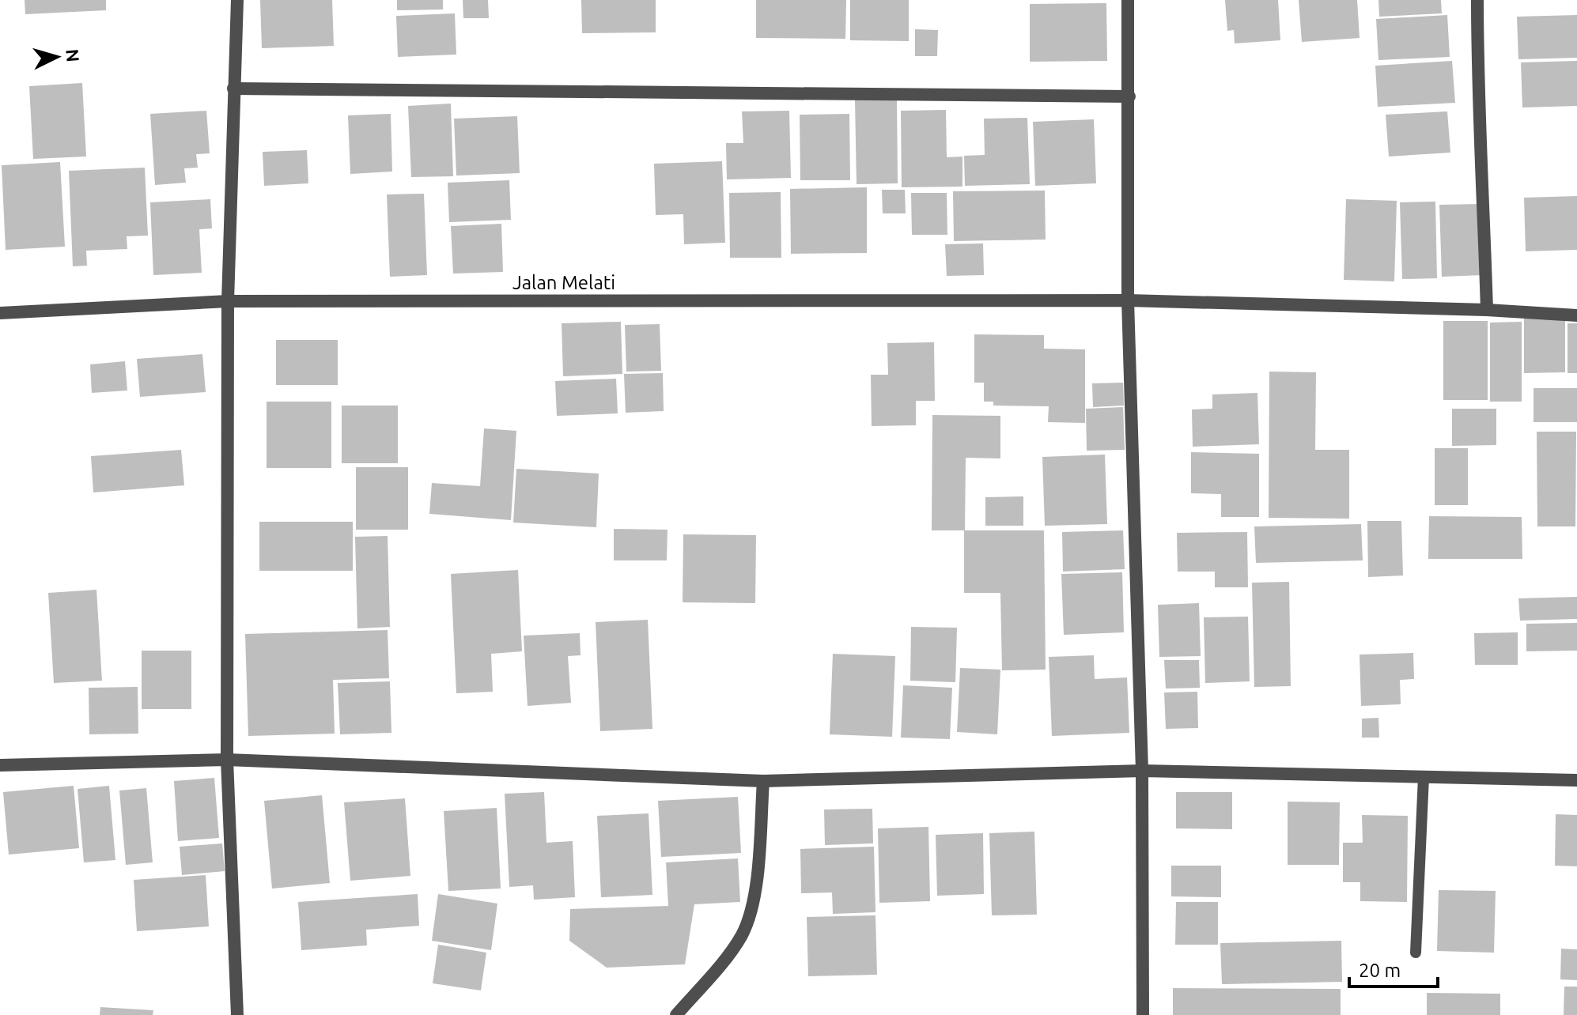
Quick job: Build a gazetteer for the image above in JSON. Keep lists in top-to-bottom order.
{
  "streets": {
    "street": ["Jalan Melati"]
  },
  "scale_bar": "20 m",
  "north": "right"
}
